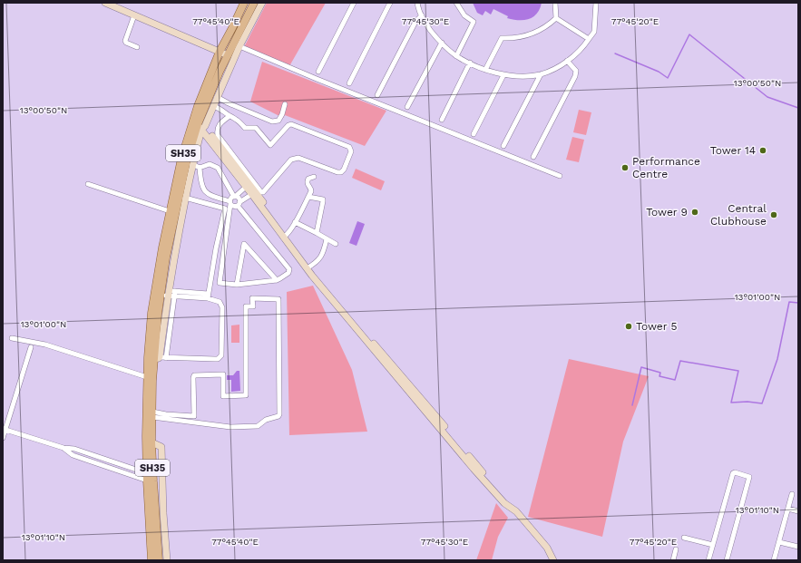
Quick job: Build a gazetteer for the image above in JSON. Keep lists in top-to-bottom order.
{
  "streets": {
    "main road": ["SH35"]
  },
  "places": [
    "Tower 14",
    "Performance Centre",
    "Tower 9",
    "Central Clubhouse",
    "Tower 5"
  ],
  "coordinates": [
    "77°45'40\"E",
    "77°45'30\"E",
    "77°45'20\"E",
    "13°00'50\"N",
    "13°01'00\"N",
    "13°01'10\"N"
  ]
}
